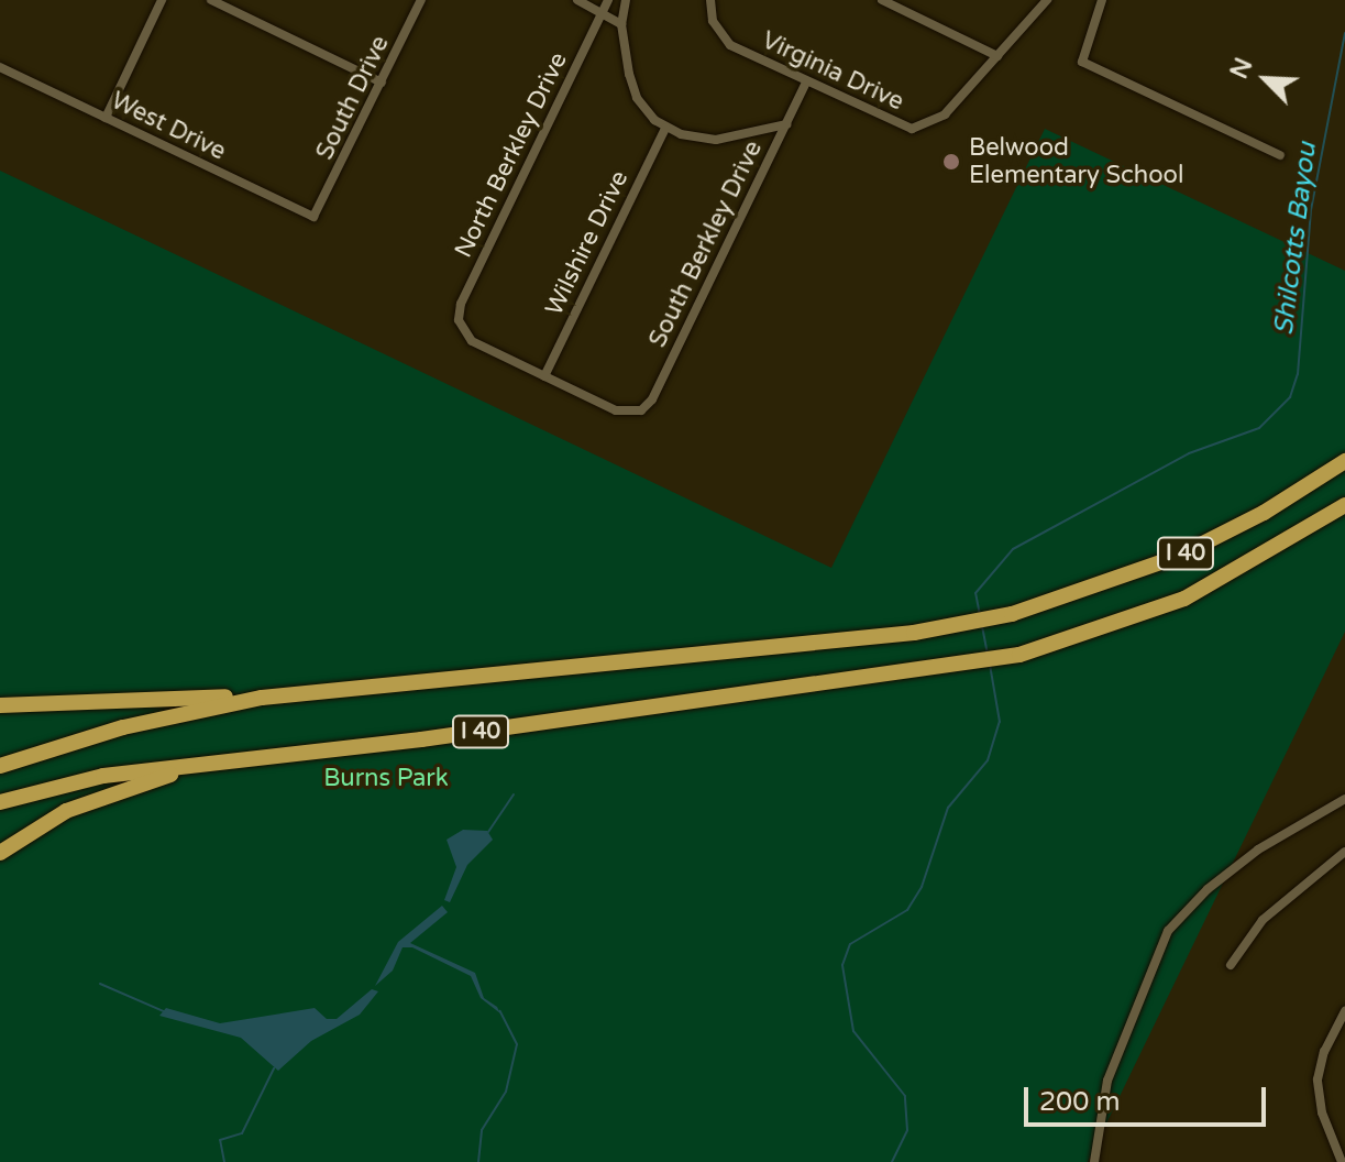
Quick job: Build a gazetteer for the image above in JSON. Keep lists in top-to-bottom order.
{
  "streets": {
    "highway": ["I 40"],
    "street": [
      "Virginia Drive",
      "South Drive",
      "West Drive",
      "North Berkley Drive",
      "Wilshire Drive",
      "South Berkley Drive"
    ]
  },
  "crossings": [
    ["Virginia Drive", "South Berkley Drive"],
    ["South Drive", "West Drive"],
    ["North Berkley Drive", "Wilshire Drive"],
    ["North Berkley Drive", "South Berkley Drive"],
    ["Wilshire Drive", "South Berkley Drive"]
  ],
  "water": ["Shilcotts Bayou"],
  "parks": ["Burns Park"],
  "places": ["Belwood Elementary School"],
  "scale_bar": "200 m",
  "north": "top left"
}
